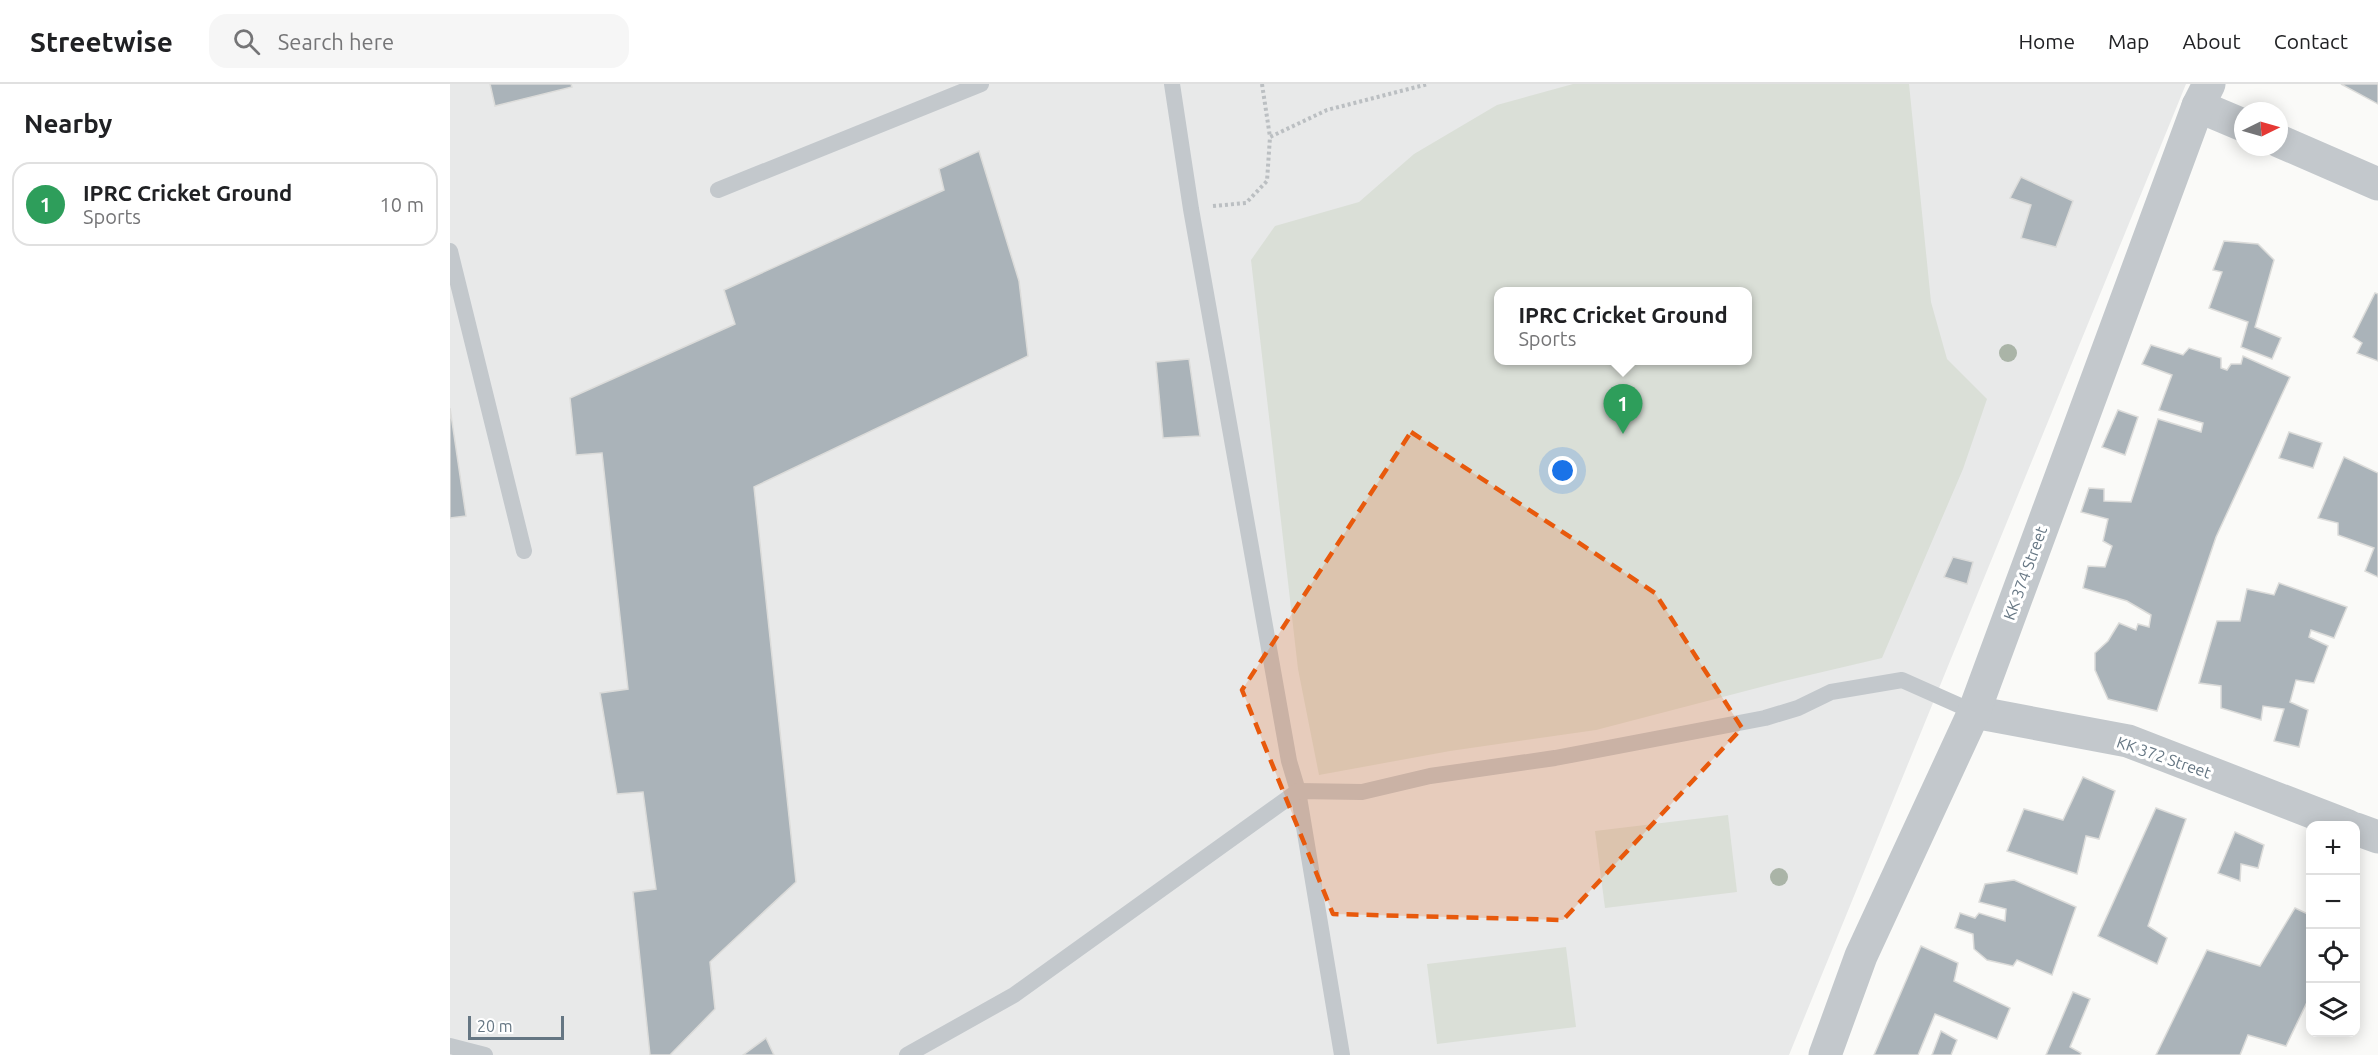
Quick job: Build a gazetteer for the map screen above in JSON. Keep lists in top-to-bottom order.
{
  "streets": {
    "street": ["KK 374 Street", "KK 372 Street"]
  },
  "crossings": [
    ["KK 374 Street", "KK 372 Street"]
  ],
  "scale_bar": "20 m",
  "north": "right",
  "page": {
    "header": "Streetwise",
    "search": "Search here",
    "nav": [
      "Home",
      "Map",
      "About",
      "Contact"
    ],
    "heading": "Nearby",
    "list": [
      {
        "mark": "1",
        "name": "IPRC Cricket Ground",
        "note": "Sports",
        "value": "10 m"
      }
    ],
    "popup": ["IPRC Cricket Ground", "Sports"],
    "pins": "1",
    "map_buttons": ["+", "−"],
    "scale": "20 m"
  }
}
